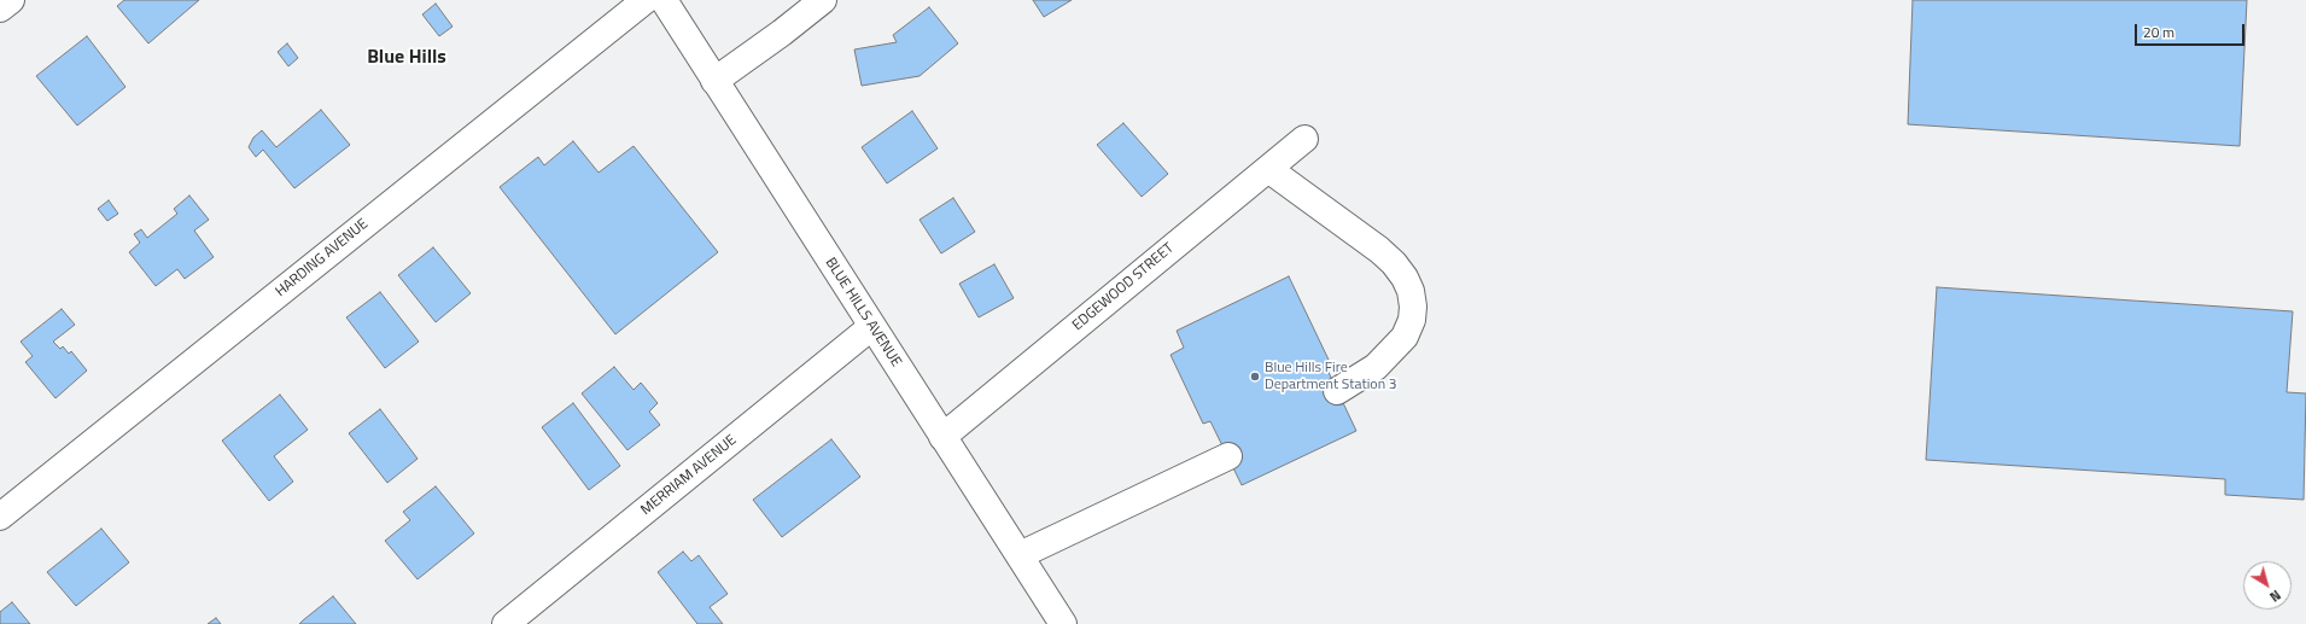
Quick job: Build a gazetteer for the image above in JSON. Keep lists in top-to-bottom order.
{
  "streets": {
    "street": [
      "HARDING AVENUE",
      "EDGEWOOD STREET",
      "BLUE HILLS AVENUE",
      "MERRIAM AVENUE"
    ]
  },
  "crossings": [
    ["EDGEWOOD STREET", "BLUE HILLS AVENUE"],
    ["BLUE HILLS AVENUE", "MERRIAM AVENUE"]
  ],
  "districts": ["Blue Hills"],
  "places": ["Blue Hills Fire Department Station 3"],
  "scale_bar": "20 m",
  "north": "bottom right"
}
